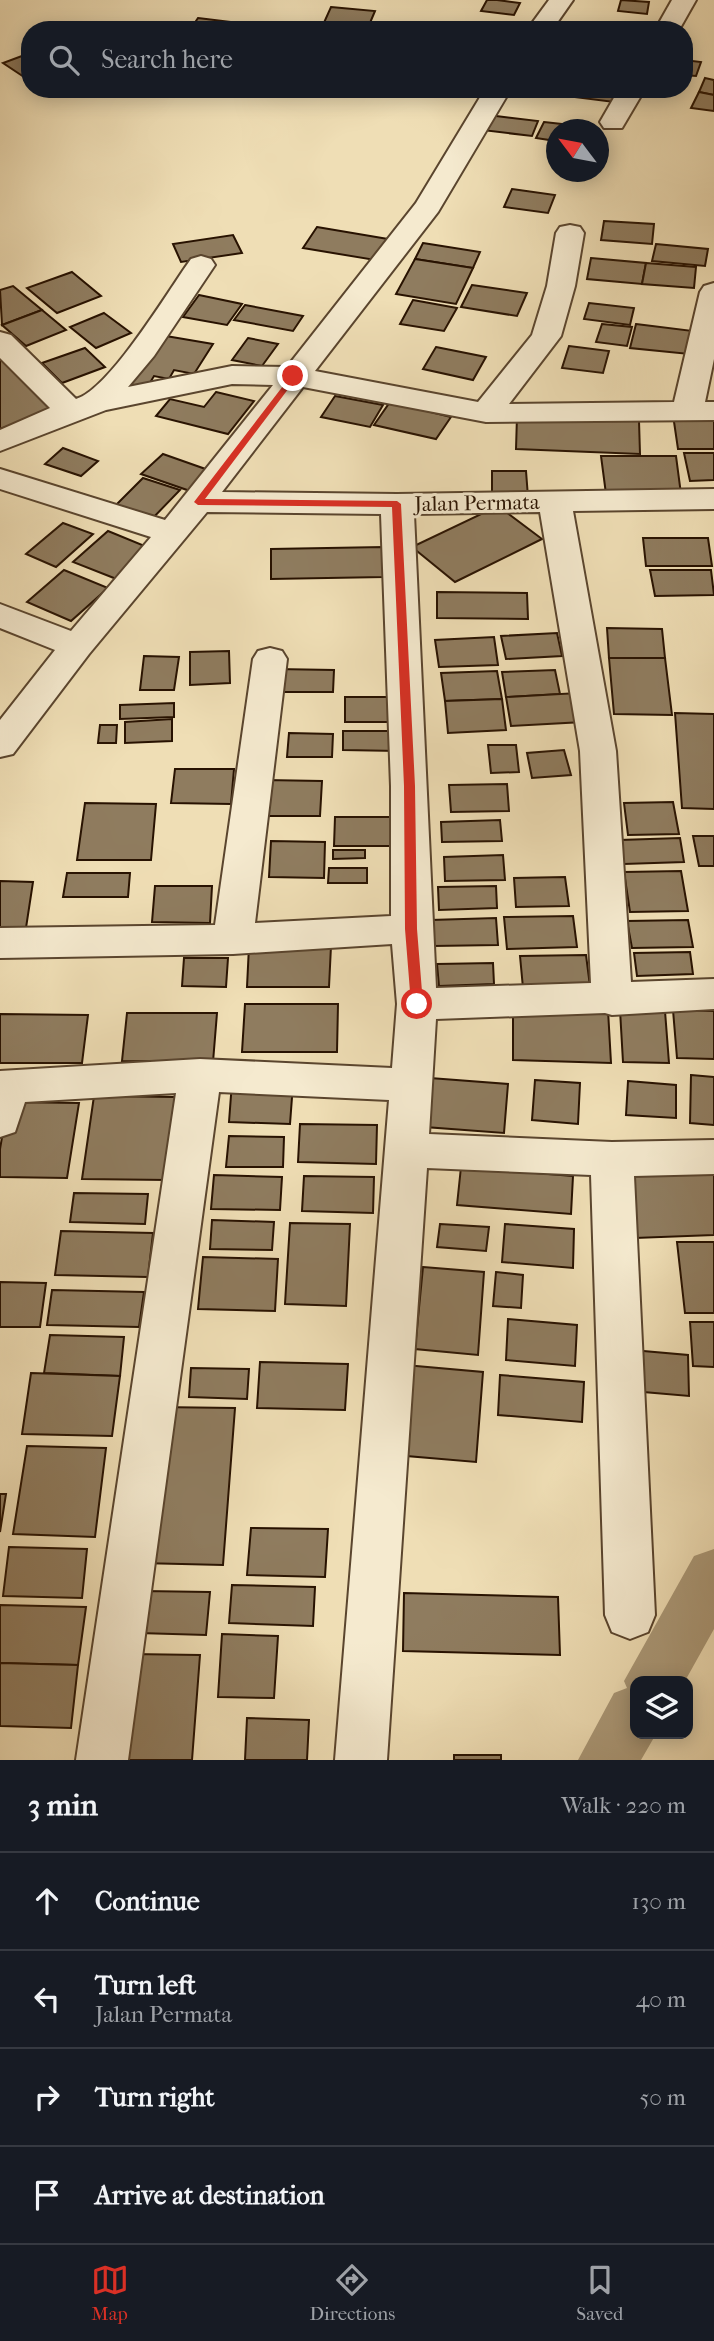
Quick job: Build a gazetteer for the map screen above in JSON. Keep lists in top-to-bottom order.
{
  "streets": {
    "street": ["Jalan Permata"]
  },
  "north": "top left",
  "page": {
    "search": "Search here",
    "heading": ["3 min", "Walk · 220 m"],
    "list": [
      ["Continue", "130 m"],
      ["Turn left", "Jalan Permata", "40 m"],
      ["Turn right", "50 m"],
      "Arrive at destination"
    ],
    "nav": ["Map", "Directions", "Saved"]
  }
}
